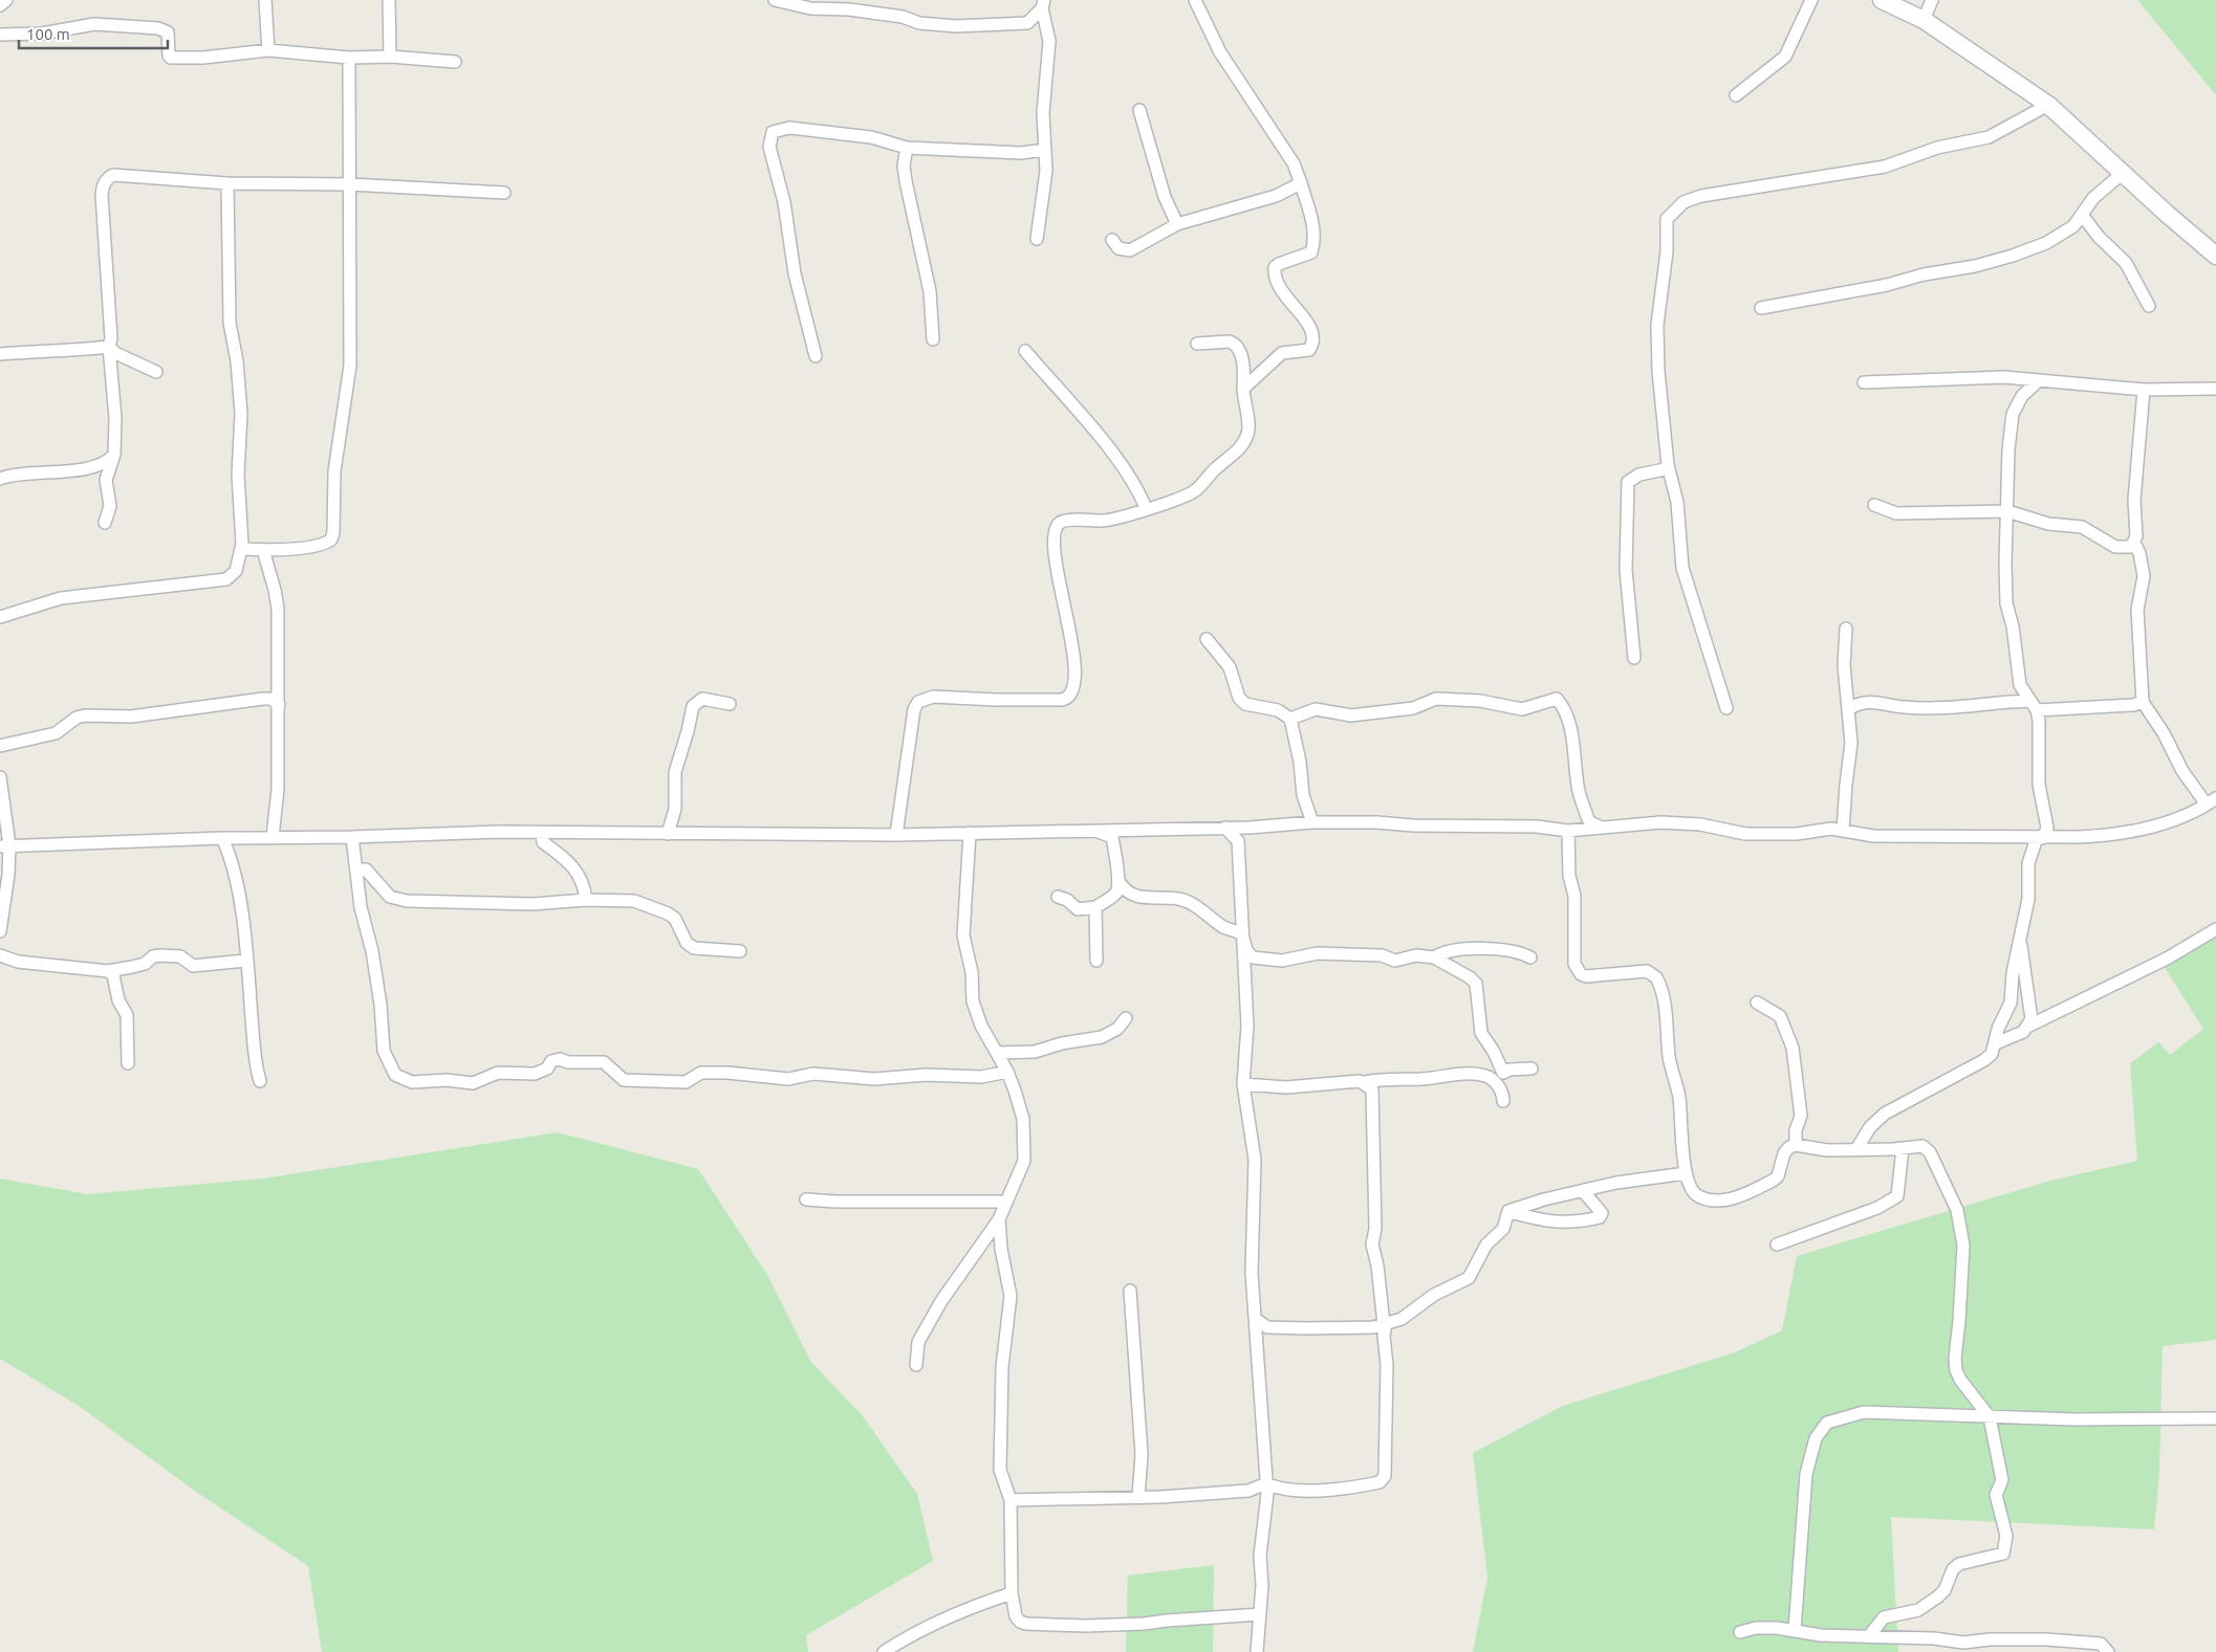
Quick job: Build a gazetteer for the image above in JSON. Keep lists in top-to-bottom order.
{
  "scale_bar": "100 m"
}
